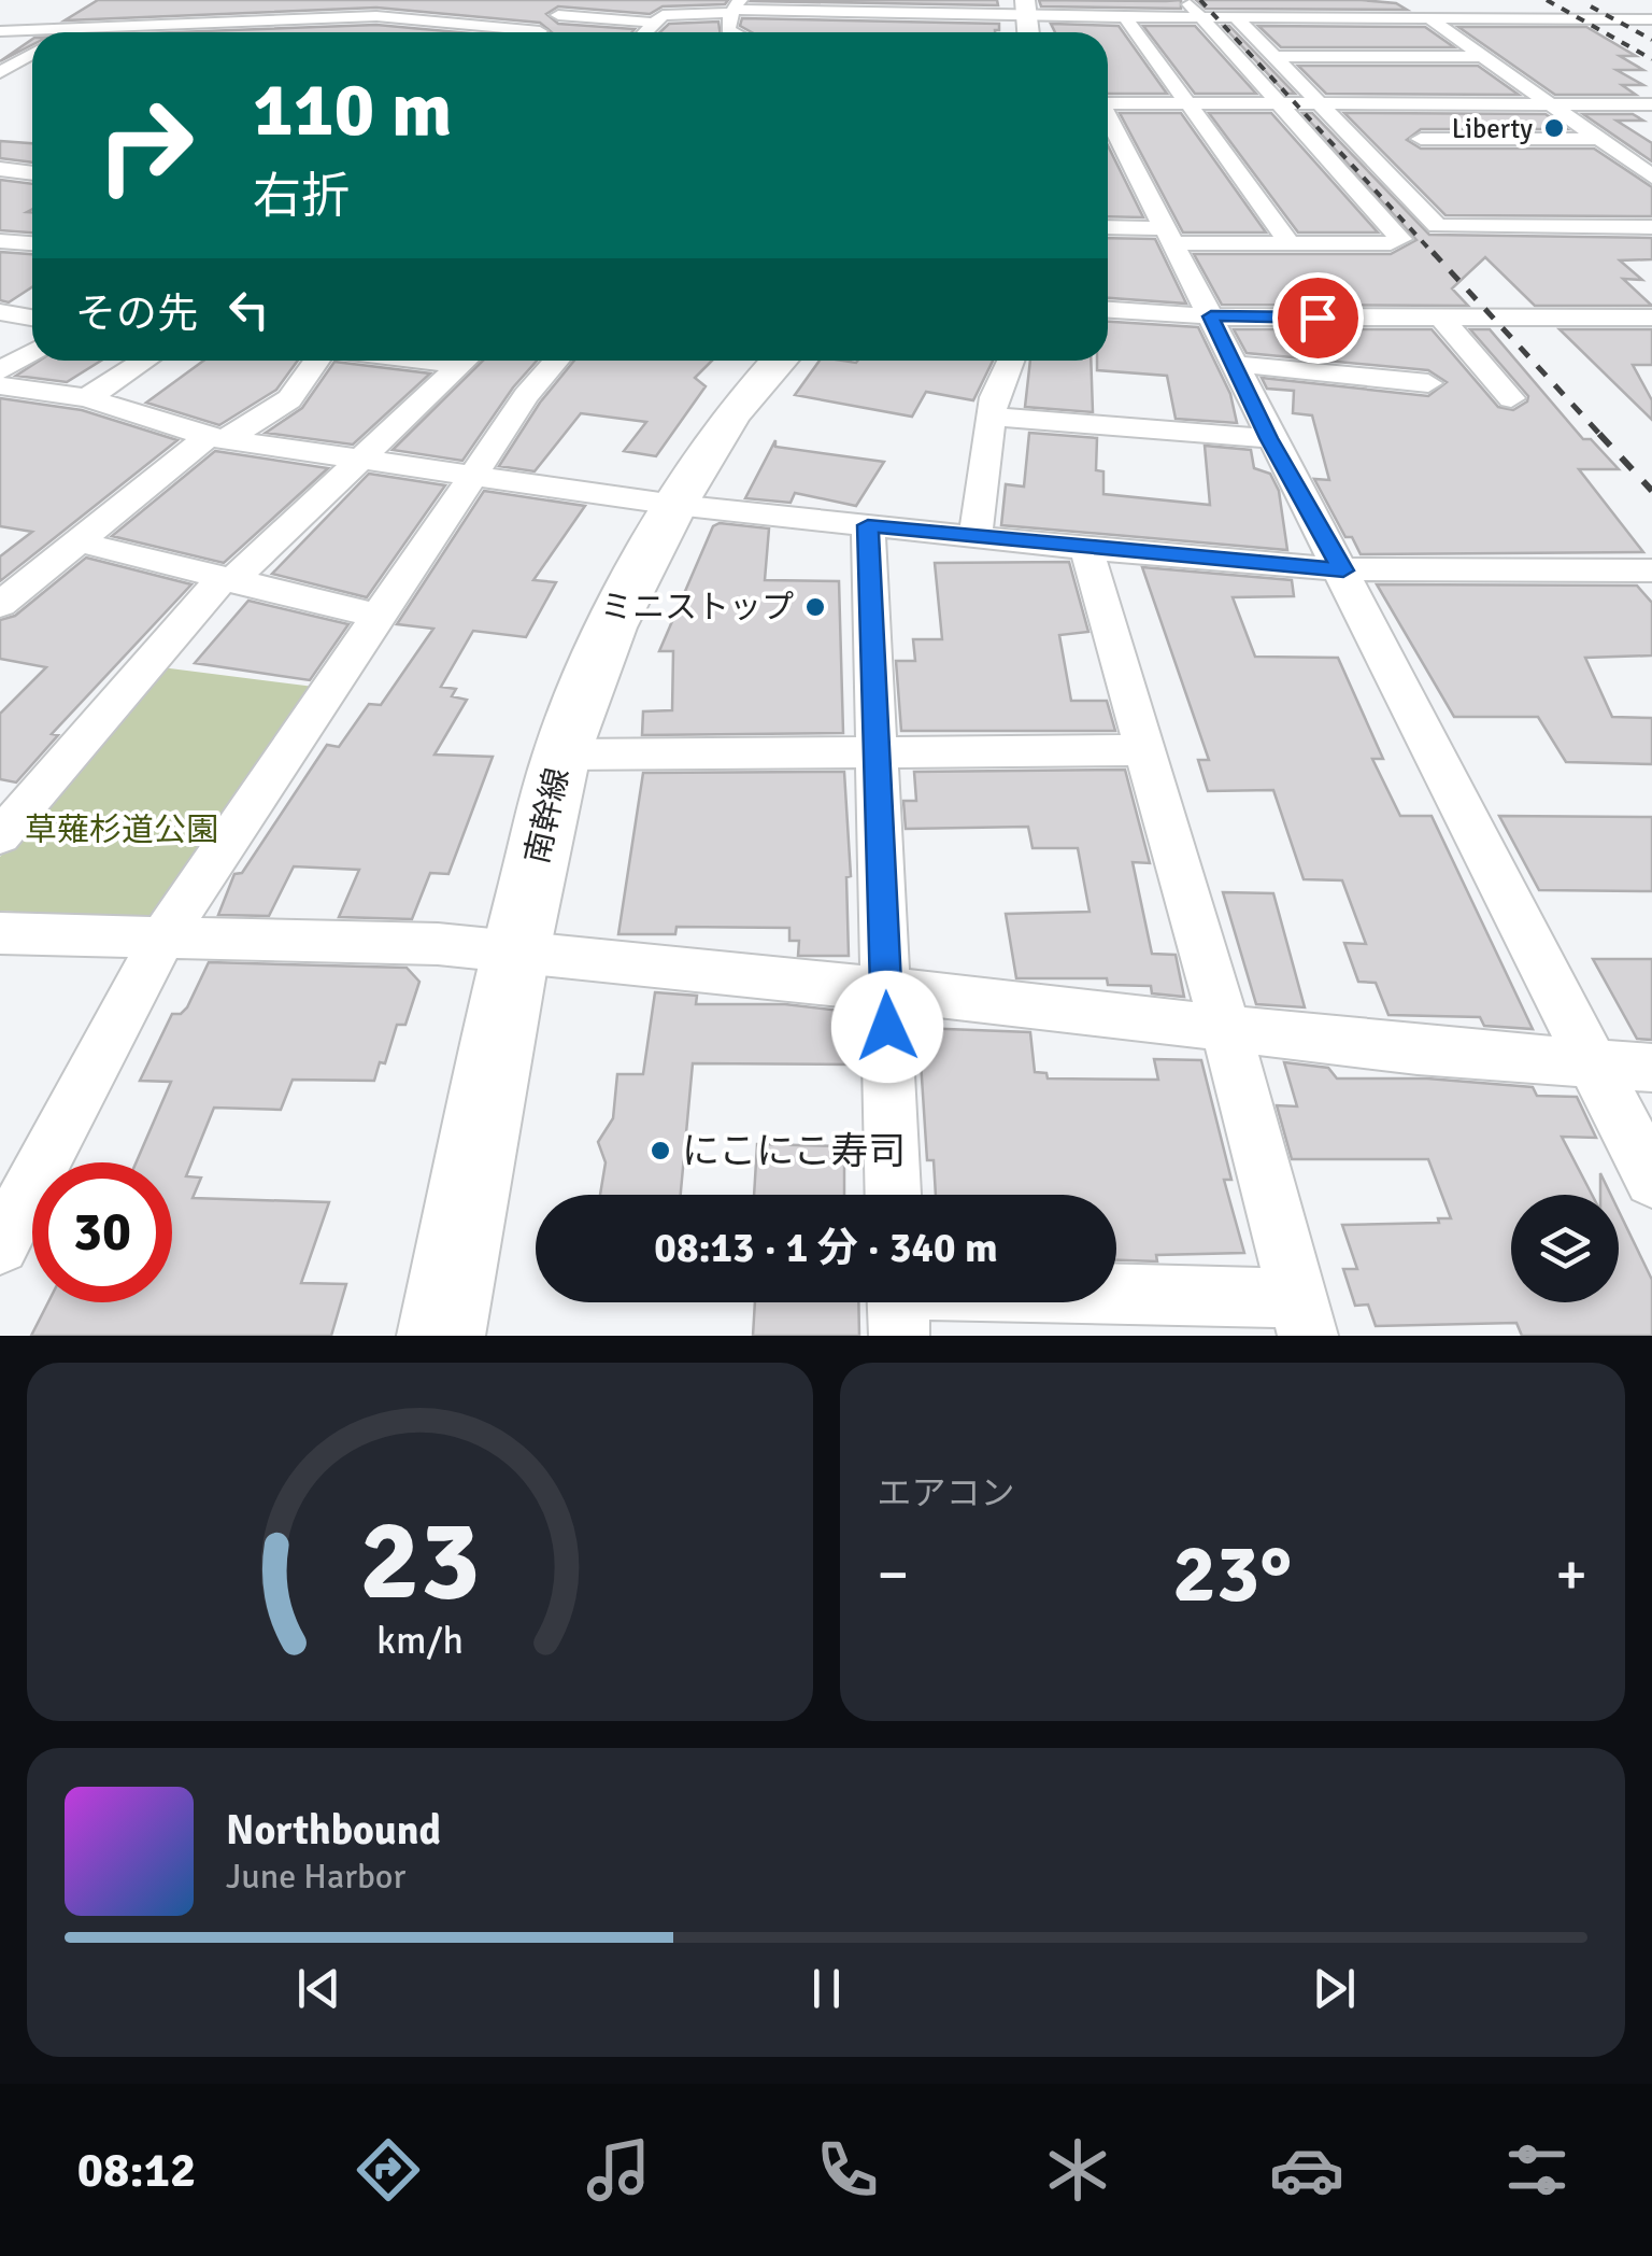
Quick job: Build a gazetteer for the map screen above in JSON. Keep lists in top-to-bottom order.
{
  "streets": {
    "main road": ["南幹線"]
  },
  "parks": ["草薙杉道公園"],
  "places": ["Liberty", "ミニストップ", "にこにこ寿司"],
  "page": {
    "turn": ["110 m", "右折"],
    "then": "その先",
    "limit": "30",
    "trip": "08:13 · 1 分 · 340 m",
    "tile": "エアコン",
    "heat": ["−", "23°", "+"],
    "song": ["Northbound", "June Harbor"],
    "tabs": "08:12",
    "gauge": ["23", "km/h"]
  }
}
